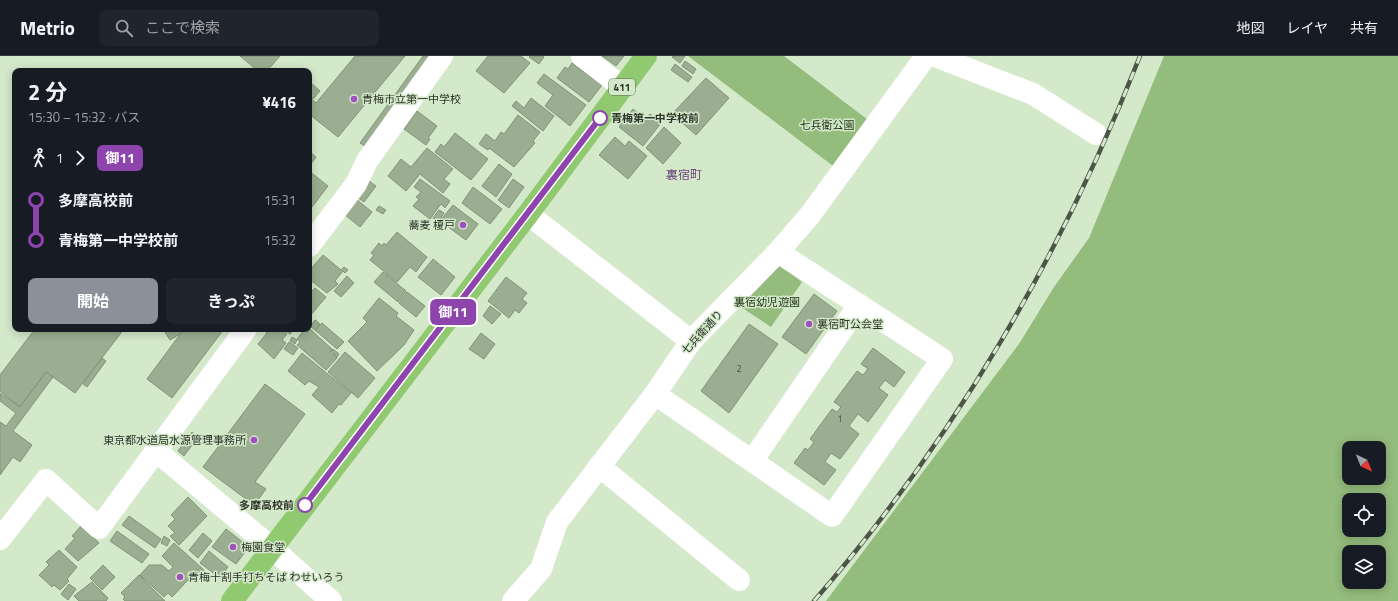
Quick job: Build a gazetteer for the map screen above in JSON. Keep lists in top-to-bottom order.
{
  "streets": {
    "highway": ["411"],
    "street": ["七兵衛通り"]
  },
  "districts": ["裏宿町"],
  "parks": ["七兵衛公園", "裏宿幼児遊園"],
  "places": [
    "青梅市立第一中学校",
    "青梅第一中学校前",
    "蕎麦 榎戸",
    "裏宿町公会堂",
    "東京都水道局水源管理事務所",
    "多摩高校前",
    "梅園食堂",
    "青梅十割手打ちそば わせいろう"
  ],
  "lines": ["bus line 御11"],
  "house_numbers": ["2", "1"],
  "north": "bottom right",
  "page": {
    "header": "Metrio",
    "search": "ここで検索",
    "nav": ["地図", "レイヤ", "共有"],
    "on_map": "御11",
    "heading": ["2 分", "15:30 – 15:32 · バス", "¥416"],
    "legs": ["1", "御11"],
    "list": [
      {
        "name": "多摩高校前",
        "value": "15:31"
      },
      {
        "name": "青梅第一中学校前",
        "value": "15:32"
      }
    ],
    "buttons": ["開始", "きっぷ"]
  }
}
